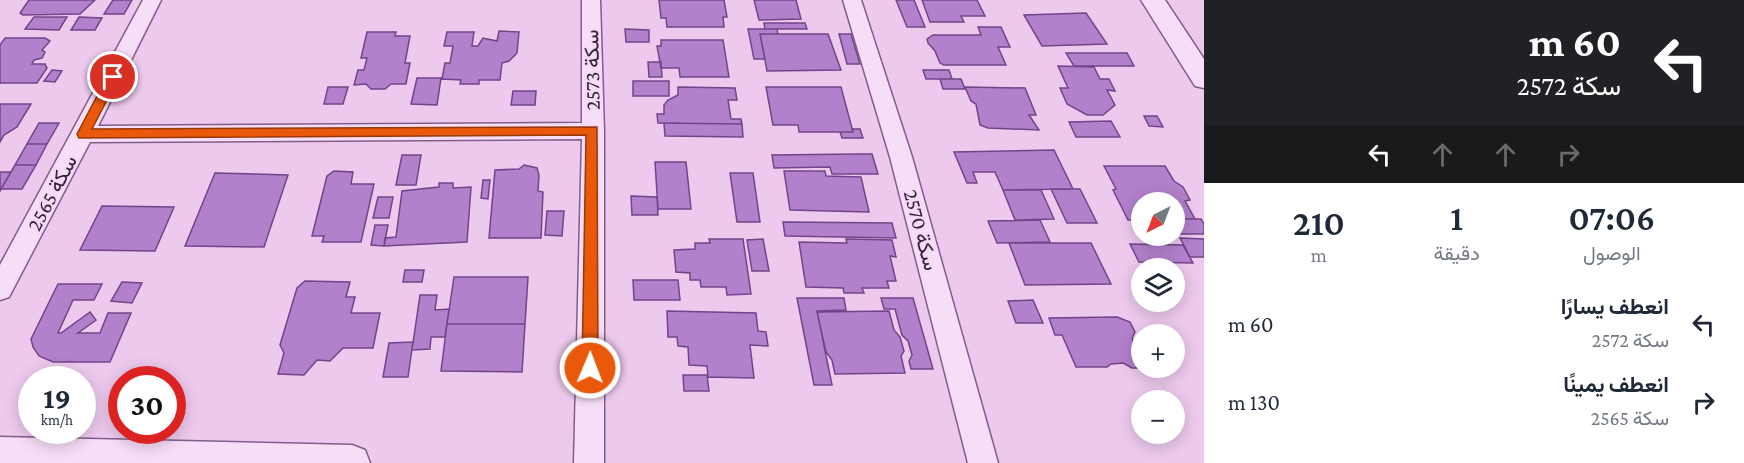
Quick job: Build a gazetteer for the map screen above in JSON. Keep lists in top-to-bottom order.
{
  "streets": {
    "street": ["سكة 2573", "سكة 2565", "سكة 2570"]
  },
  "north": "bottom left",
  "page": {
    "turn": ["60 m", "سكة 2572"],
    "eta": [
      "07:06",
      "الوصول",
      "1",
      "دقيقة",
      "210",
      "m"
    ],
    "map_buttons": ["+", "−"],
    "list": [
      {
        "name": "انعطف يسارًا",
        "note": "سكة 2572",
        "value": "60 m"
      },
      {
        "name": "انعطف يمينًا",
        "note": "سكة 2565",
        "value": "130 m"
      }
    ],
    "speed": "19 km/h",
    "limit": "30"
  }
}
